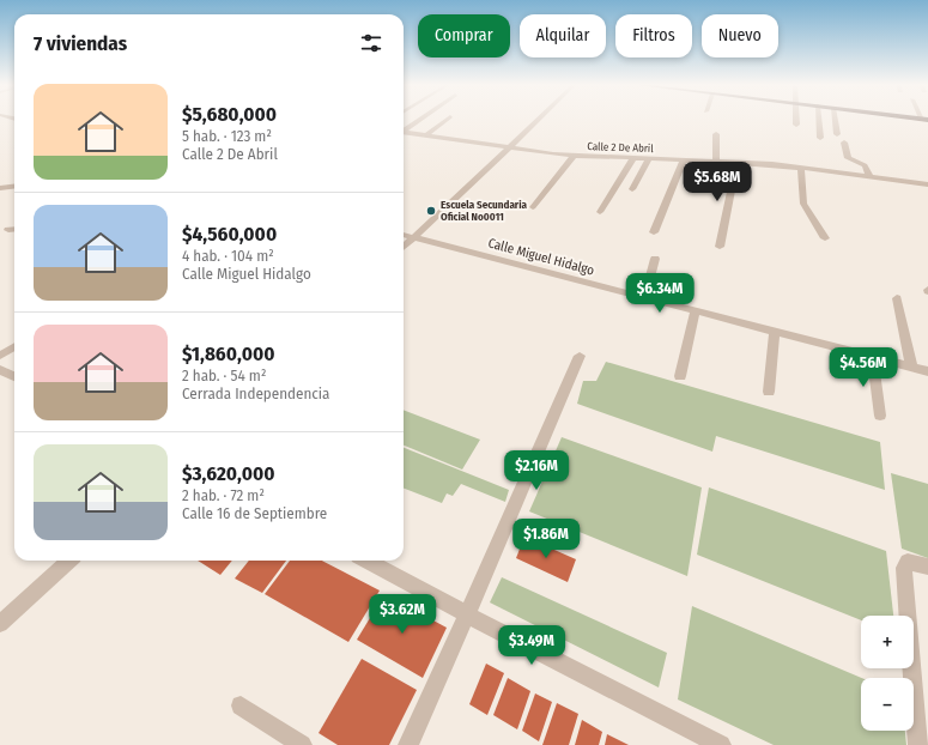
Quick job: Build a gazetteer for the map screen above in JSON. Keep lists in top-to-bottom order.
{
  "streets": {
    "street": ["Calle 2 De Abril", "Calle Miguel Hidalgo"]
  },
  "places": ["Escuela Secundaria Oficial No0011"],
  "page": {
    "chip": [
      "Comprar",
      "Alquilar",
      "Filtros",
      "Nuevo"
    ],
    "heading": "7 viviendas",
    "list": [
      {
        "name": "$5,680,000",
        "note": "5 hab. · 123 m² · Calle 2 De Abril"
      },
      {
        "name": "$4,560,000",
        "note": "4 hab. · 104 m² · Calle Miguel Hidalgo"
      },
      {
        "name": "$1,860,000",
        "note": "2 hab. · 54 m² · Cerrada Independencia"
      },
      {
        "name": "$3,620,000",
        "note": "2 hab. · 72 m² · Calle 16 de Septiembre"
      }
    ],
    "price": [
      "$5.68M",
      "$6.34M",
      "$4.56M",
      "$2.16M",
      "$1.86M",
      "$3.62M",
      "$3.49M"
    ],
    "map_buttons": ["+", "−"]
  }
}
